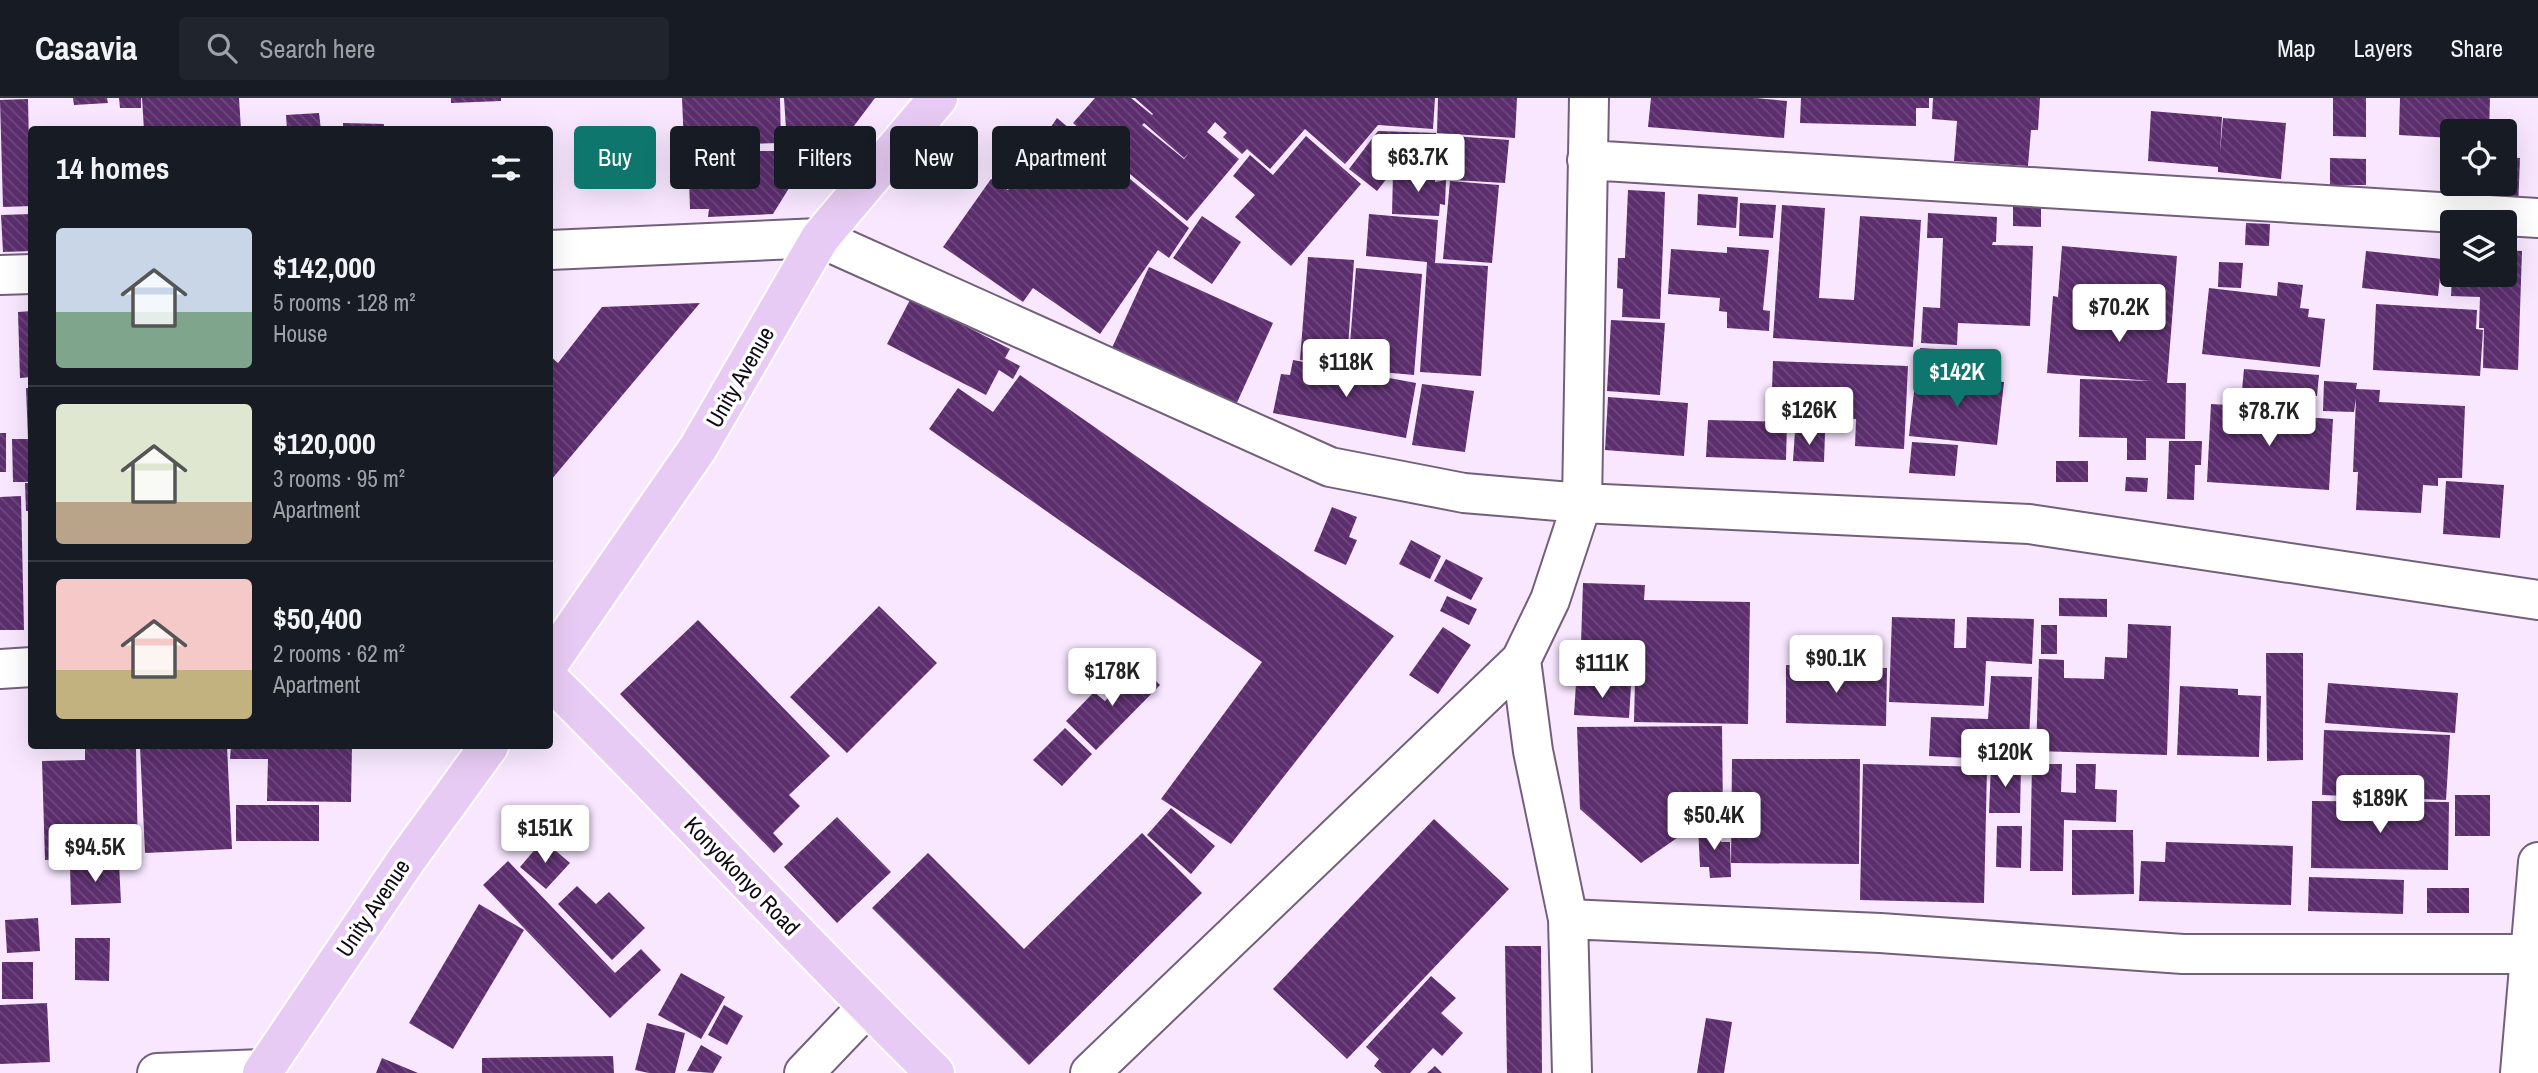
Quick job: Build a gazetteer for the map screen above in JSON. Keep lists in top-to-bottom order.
{
  "streets": {
    "main road": ["Unity Avenue", "Konyokonyo Road"]
  },
  "page": {
    "header": "Casavia",
    "search": "Search here",
    "nav": ["Map", "Layers", "Share"],
    "chip": [
      "Buy",
      "Rent",
      "Filters",
      "New",
      "Apartment"
    ],
    "heading": "14 homes",
    "price": [
      "$63.7K",
      "$70.2K",
      "$118K",
      "$142K",
      "$126K",
      "$78.7K",
      "$90.1K",
      "$111K",
      "$178K",
      "$120K",
      "$189K",
      "$50.4K",
      "$151K",
      "$94.5K"
    ],
    "list": [
      {
        "name": "$142,000",
        "note": "5 rooms · 128 m² · House"
      },
      {
        "name": "$120,000",
        "note": "3 rooms · 95 m² · Apartment"
      },
      {
        "name": "$50,400",
        "note": "2 rooms · 62 m² · Apartment"
      }
    ]
  }
}
